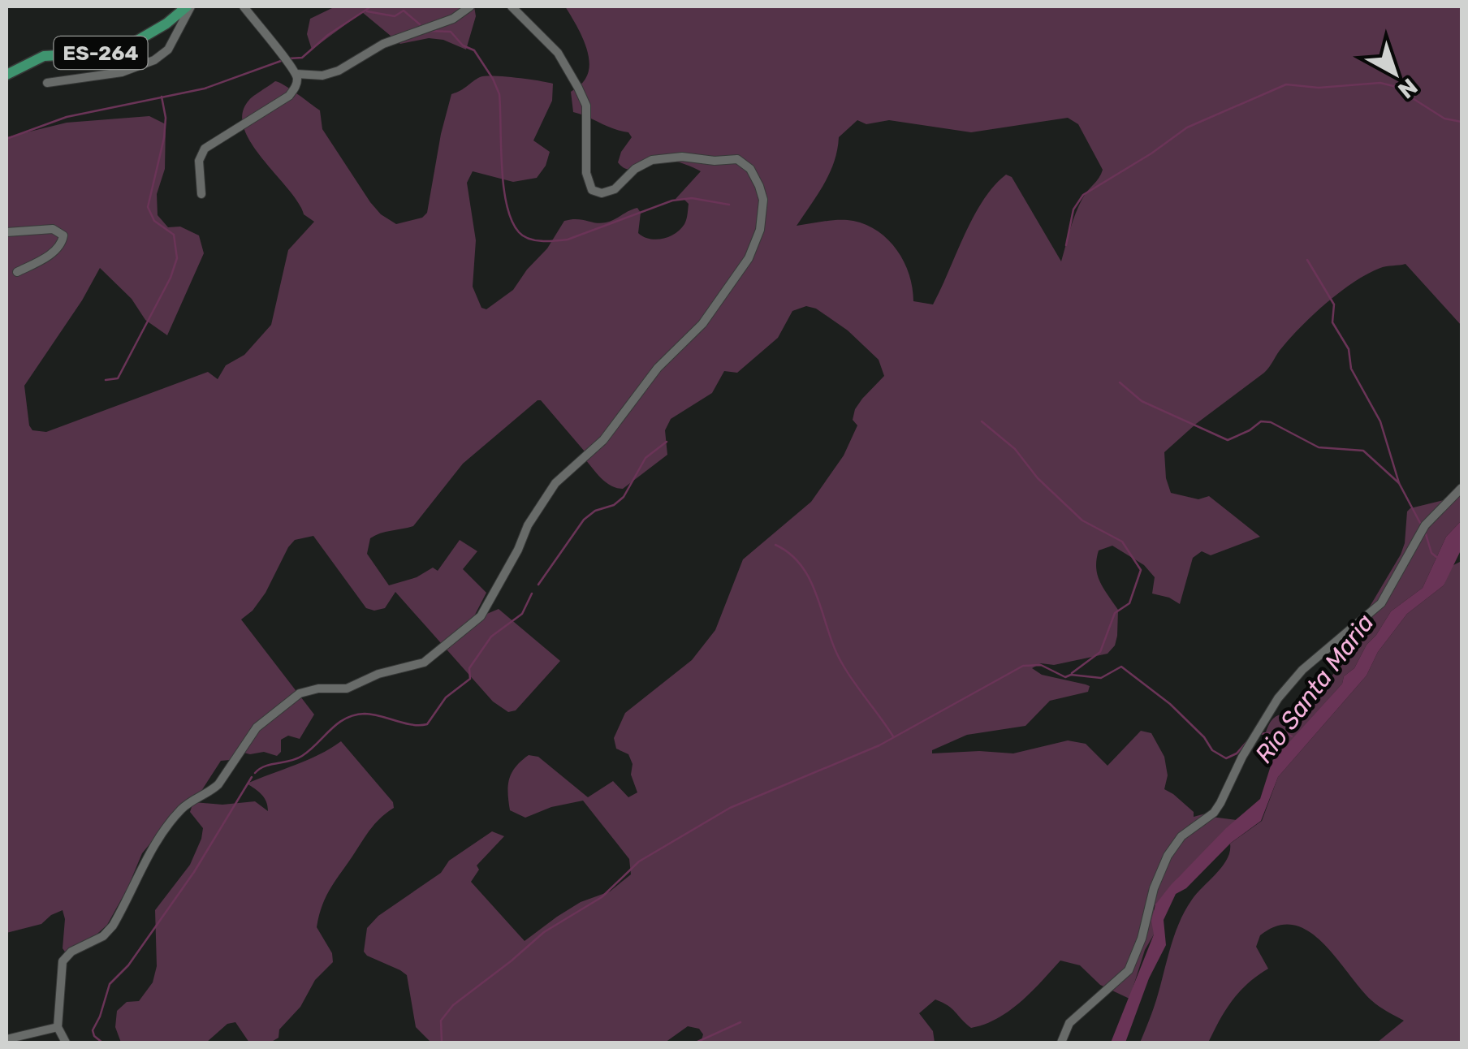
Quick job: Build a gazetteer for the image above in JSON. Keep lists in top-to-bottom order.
{
  "streets": {
    "main road": ["ES-264"]
  },
  "water": ["Rio Santa Maria"],
  "north": "bottom right"
}
